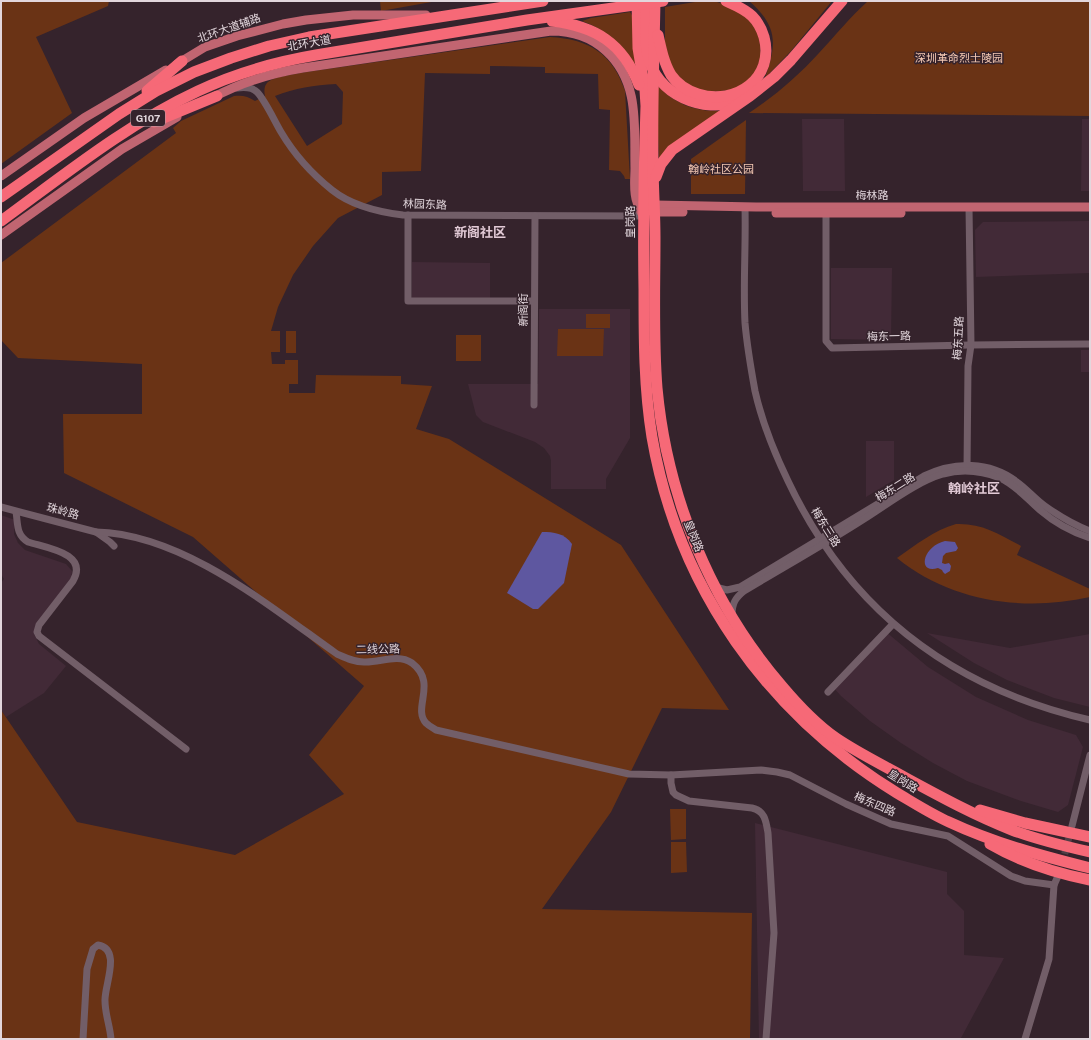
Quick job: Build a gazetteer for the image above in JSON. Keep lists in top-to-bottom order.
{
  "streets": {
    "highway": ["北环大道", "G107", "皇岗路"],
    "main road": ["北环大道辅路", "梅林路"],
    "street": [
      "林园东路",
      "新阁街",
      "梅东一路",
      "梅东五路",
      "梅东二路",
      "珠岭路",
      "梅东三路",
      "二线公路",
      "梅东四路"
    ]
  },
  "crossings": [
    ["北环大道辅路", "北环大道"],
    ["梅林路", "皇岗路"],
    ["梅林路", "梅东一路"],
    ["梅林路", "梅东五路"],
    ["梅林路", "梅东三路"],
    ["林园东路", "皇岗路"],
    ["林园东路", "新阁街"],
    ["皇岗路", "梅东二路"],
    ["梅东一路", "梅东五路"],
    ["梅东五路", "梅东二路"],
    ["梅东二路", "梅东三路"],
    ["珠岭路", "二线公路"],
    ["二线公路", "梅东四路"]
  ],
  "districts": ["新阁社区", "翰岭社区"],
  "parks": ["深圳革命烈士陵园", "翰岭社区公园"]
}
